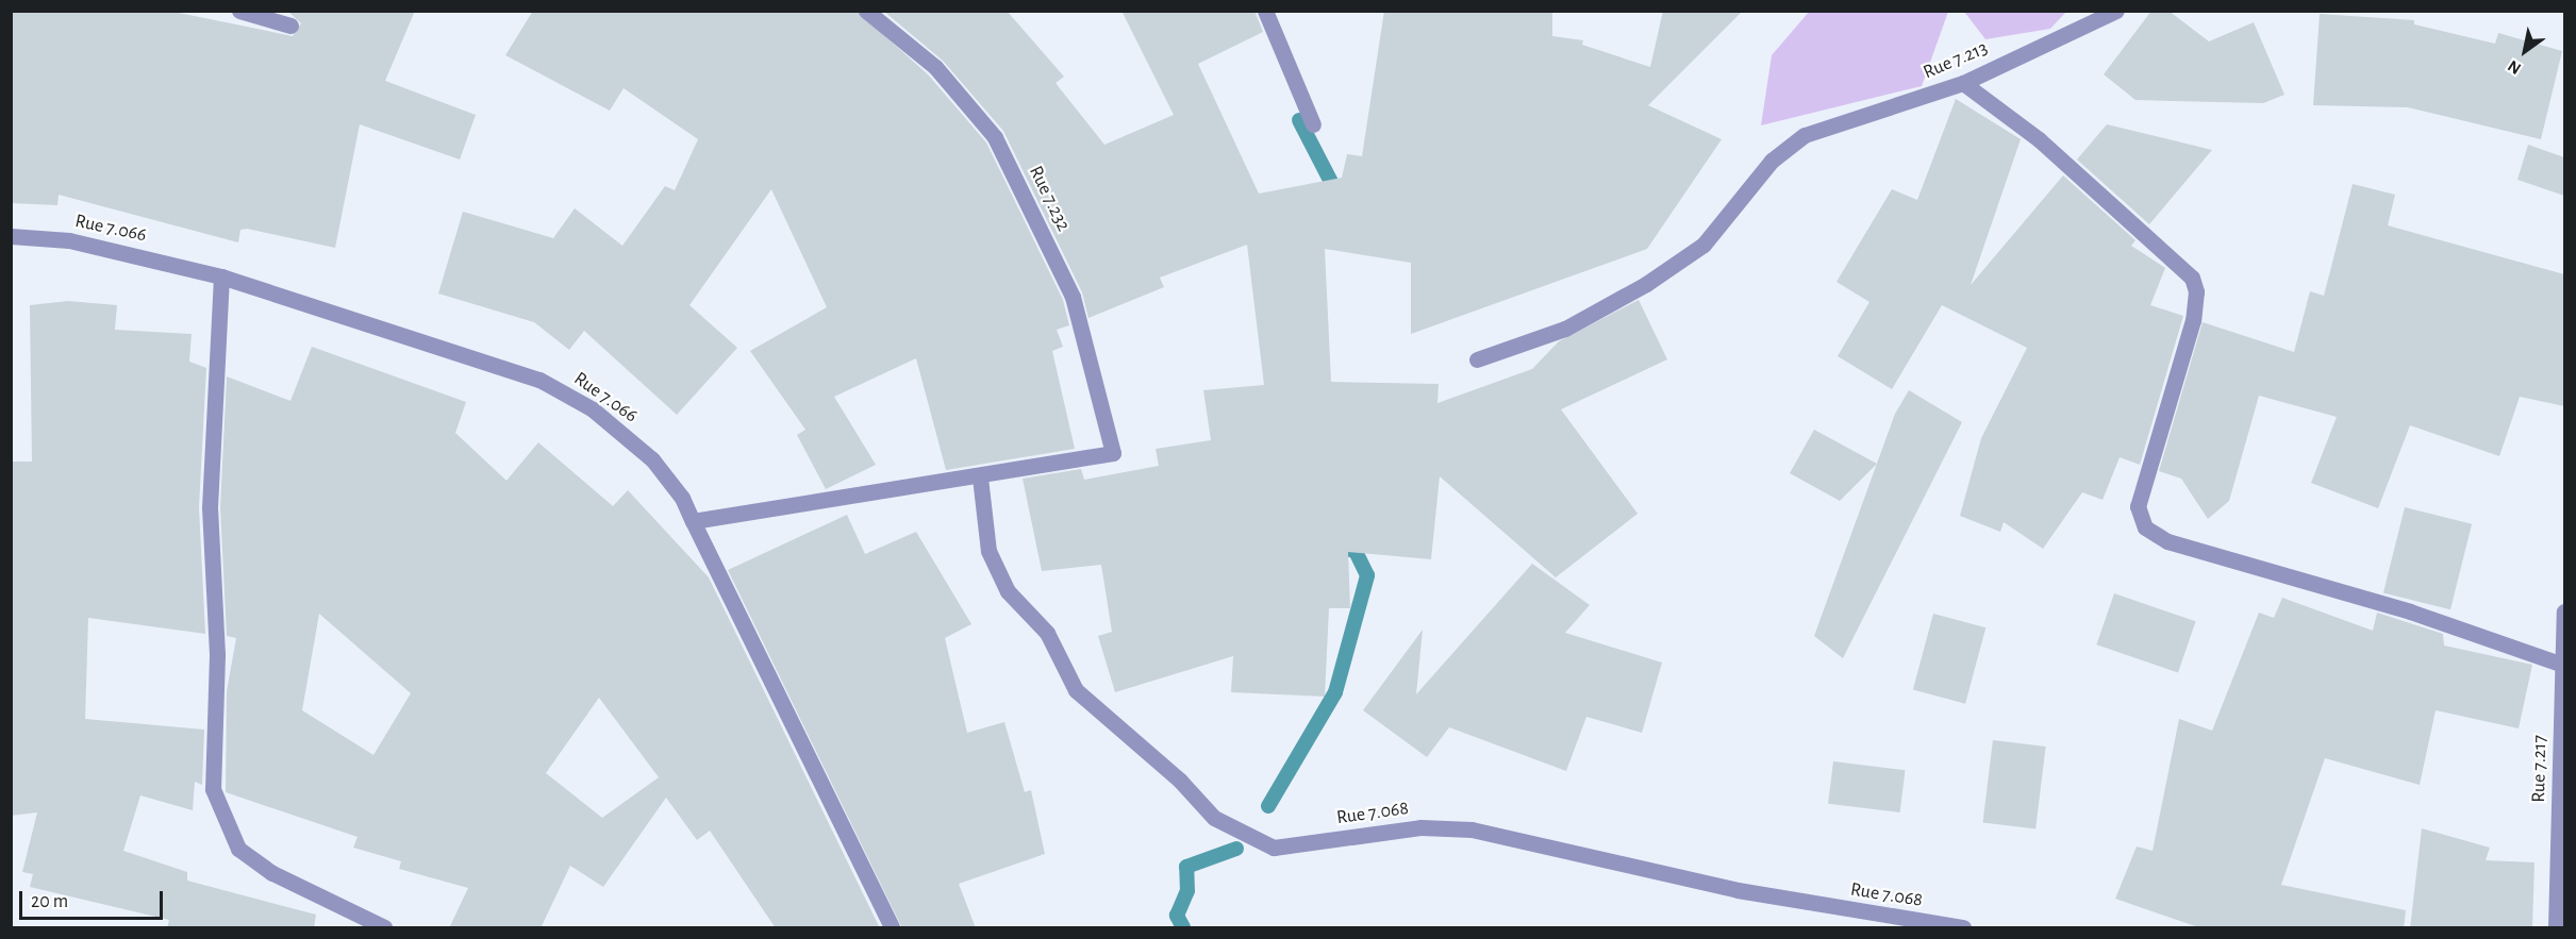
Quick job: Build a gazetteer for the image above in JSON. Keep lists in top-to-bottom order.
{
  "streets": {
    "street": [
      "Rue 7.213",
      "Rue 7.232",
      "Rue 7.066",
      "Rue 7.217",
      "Rue 7.068"
    ]
  },
  "crossings": [
    ["Rue 7.232", "Rue 7.068"]
  ],
  "scale_bar": "20 m",
  "north": "bottom left"
}
